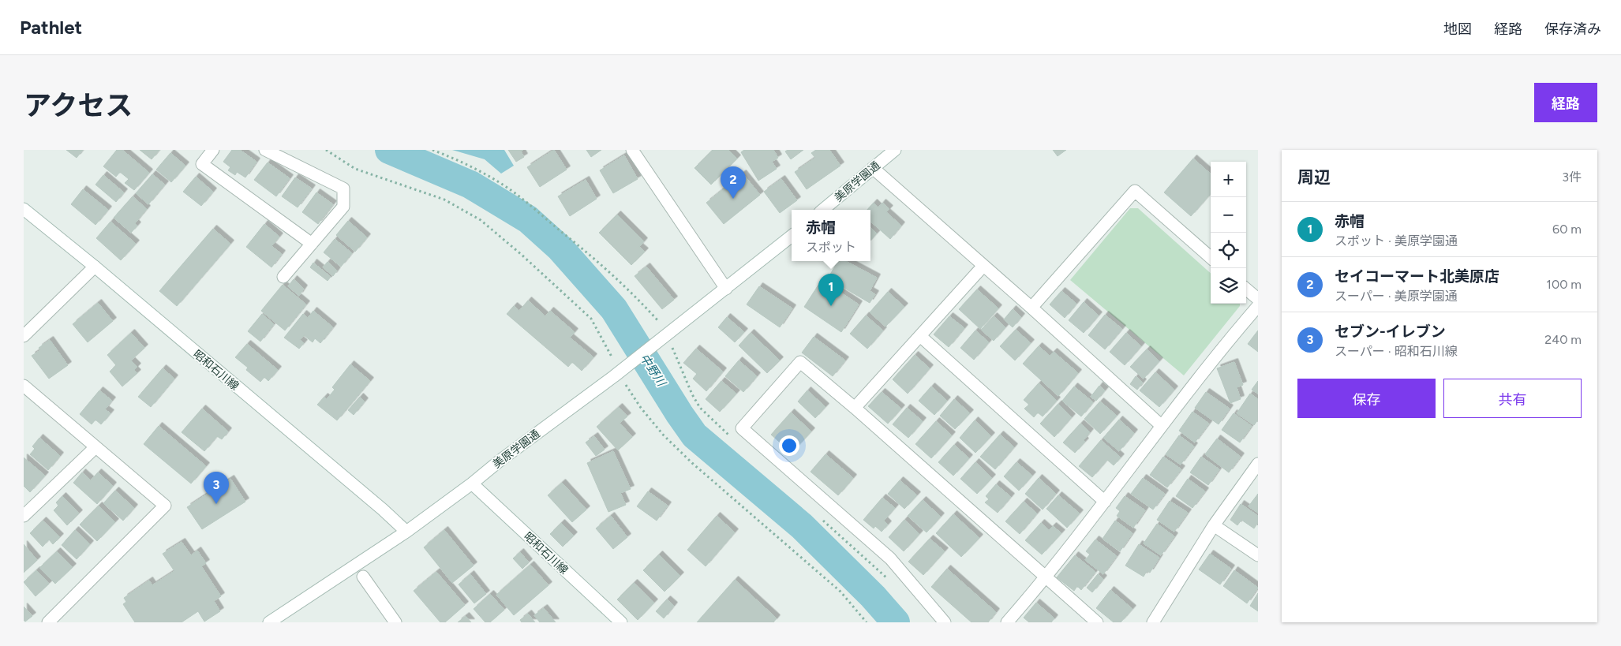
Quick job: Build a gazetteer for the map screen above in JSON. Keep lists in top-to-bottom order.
{
  "streets": {
    "street": ["美原学園通", "昭和石川線"]
  },
  "crossings": [
    ["美原学園通", "昭和石川線"]
  ],
  "water": ["中野川"],
  "page": {
    "header": "Pathlet",
    "nav": ["地図", "経路", "保存済み"],
    "title": "アクセス",
    "buttons": [
      "経路",
      ["保存", "共有"]
    ],
    "heading": ["周辺", "3件"],
    "map_buttons": ["+", "−"],
    "pins": ["2", "1", "3"],
    "list": [
      {
        "mark": "1",
        "name": "赤帽",
        "note": "スポット · 美原学園通",
        "value": "60 m"
      },
      {
        "mark": "2",
        "name": "セイコーマート北美原店",
        "note": "スーパー · 美原学園通",
        "value": "100 m"
      },
      {
        "mark": "3",
        "name": "セブン-イレブン",
        "note": "スーパー · 昭和石川線",
        "value": "240 m"
      }
    ],
    "popup": ["赤帽", "スポット"]
  }
}
